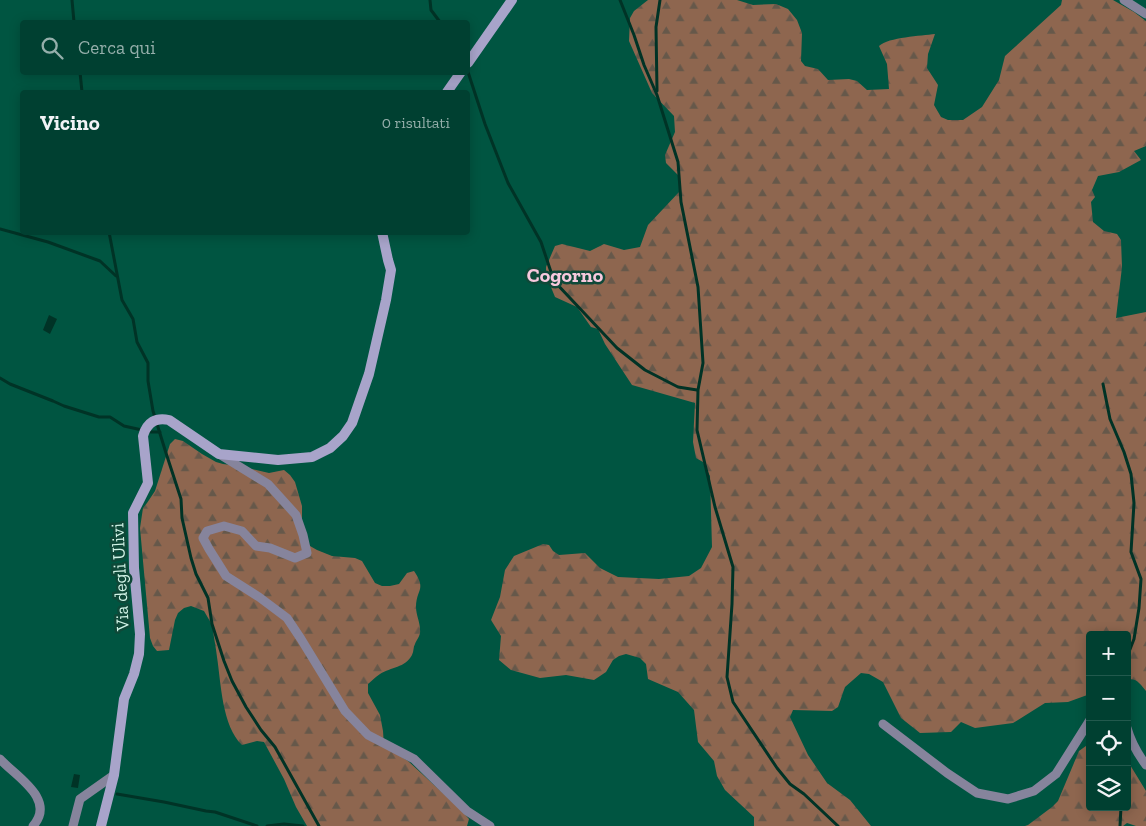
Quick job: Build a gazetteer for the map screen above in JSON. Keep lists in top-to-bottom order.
{
  "streets": {
    "street": ["Via degli Ulivi"]
  },
  "districts": ["Cogorno"],
  "page": {
    "search": "Cerca qui",
    "heading": ["Vicino", "0 risultati"],
    "map_buttons": ["+", "−"]
  }
}
